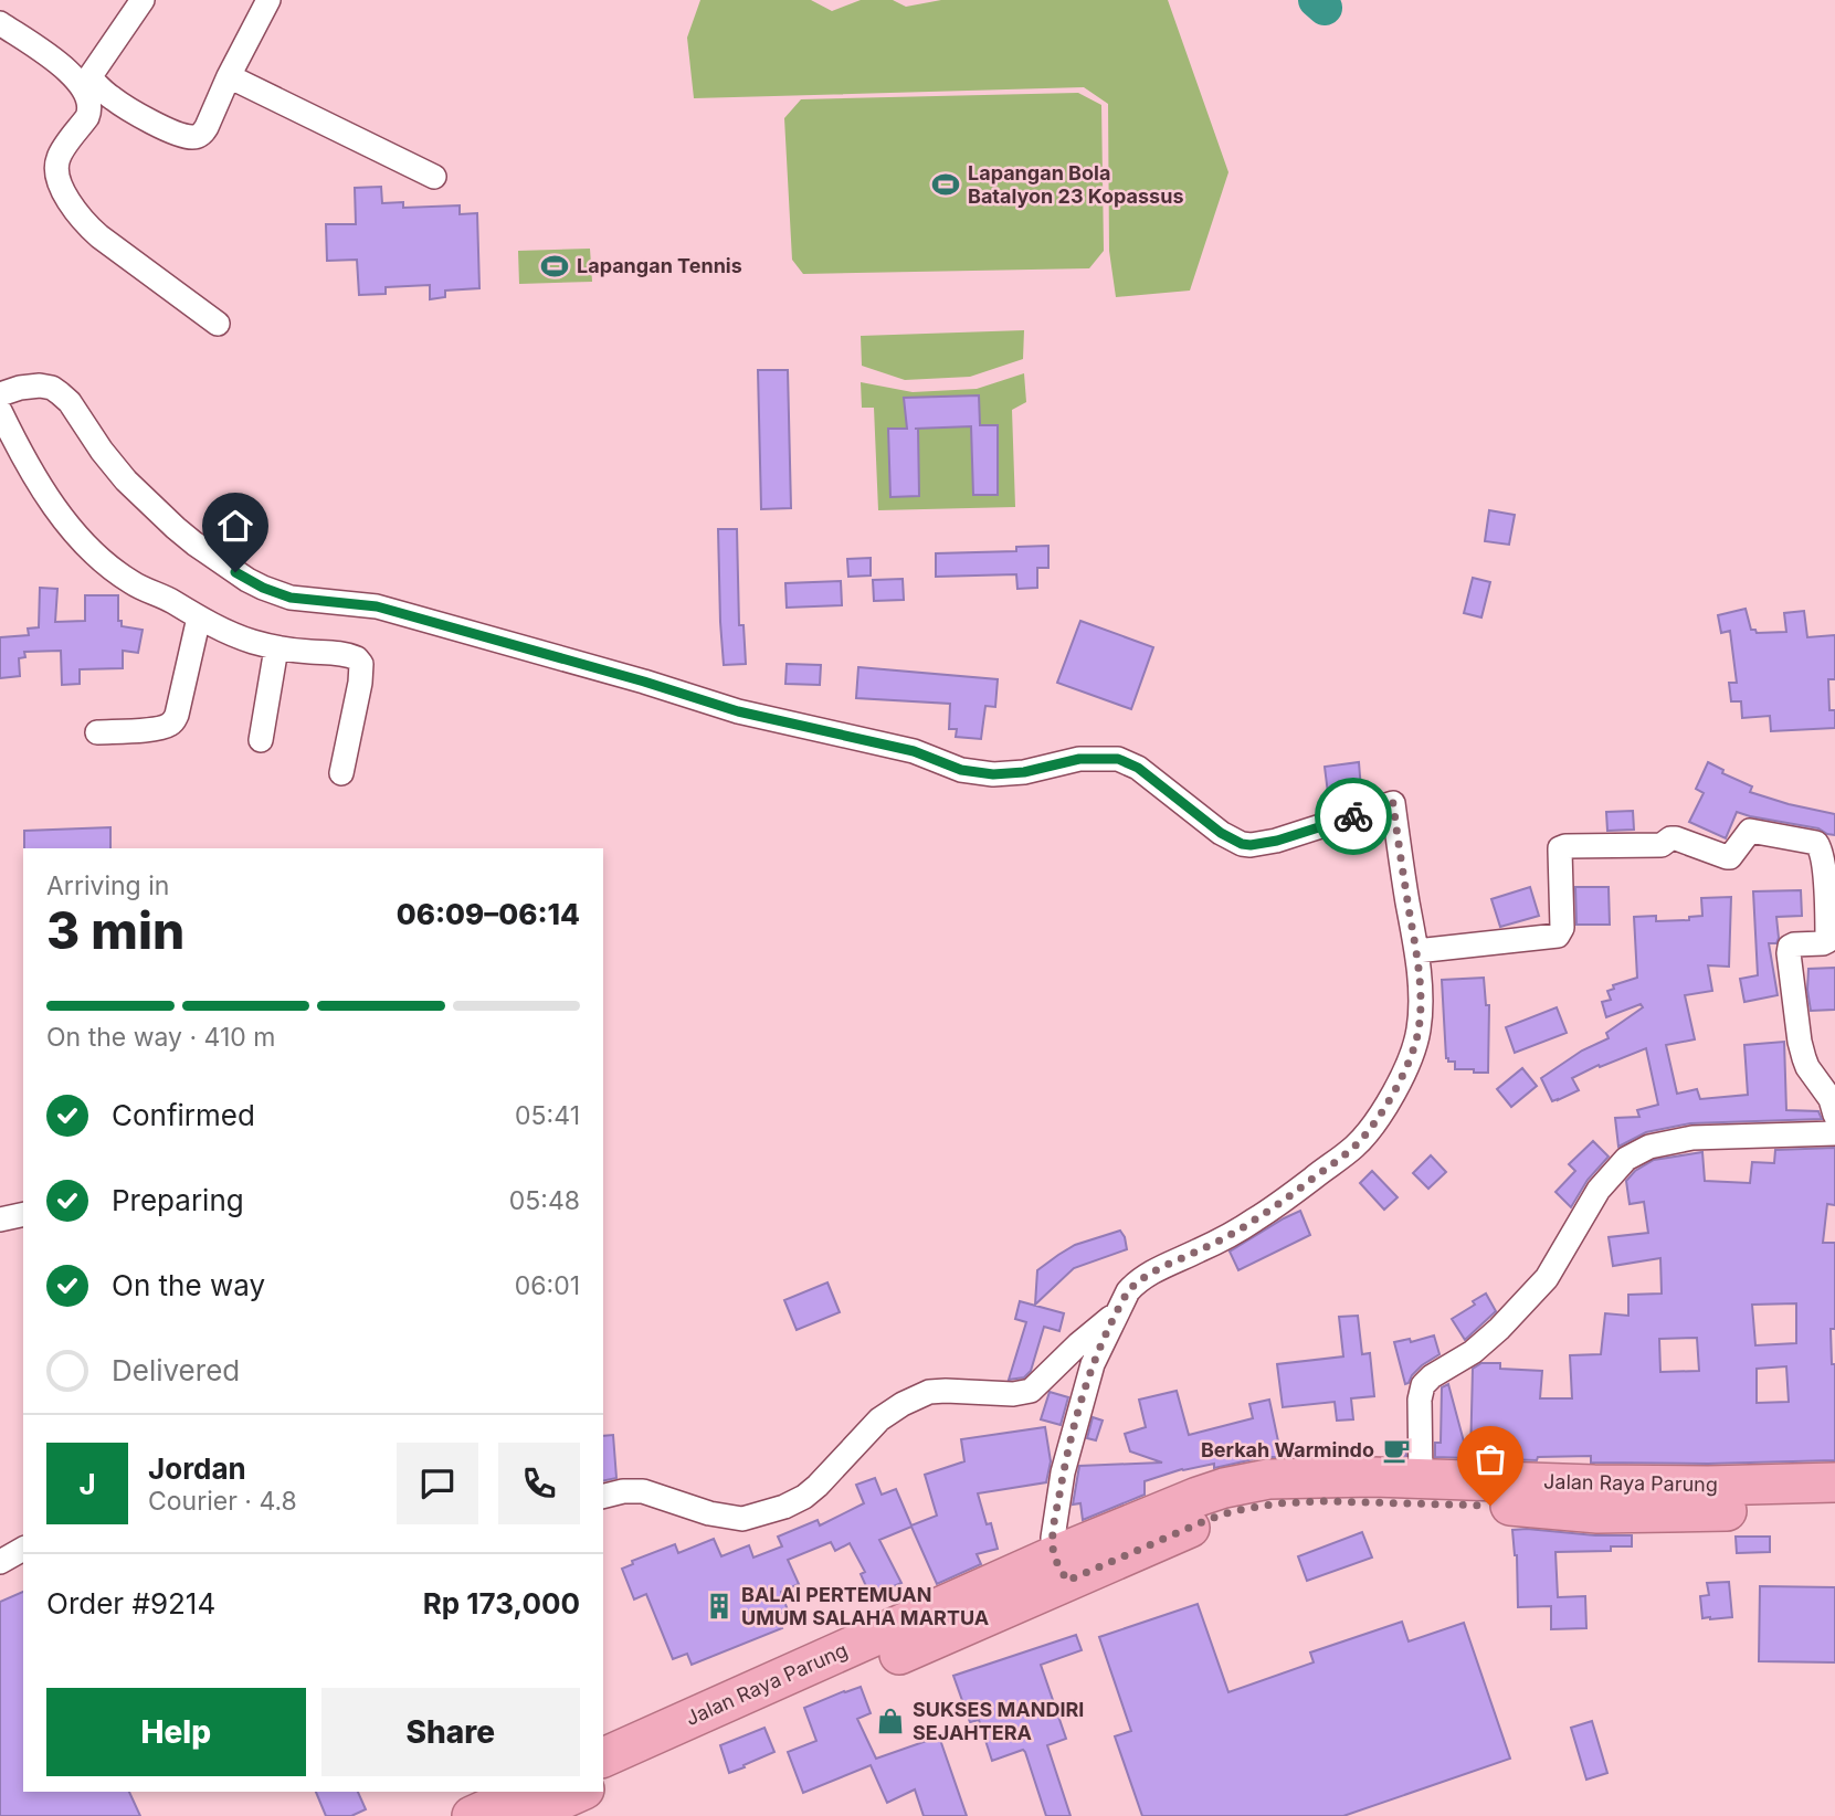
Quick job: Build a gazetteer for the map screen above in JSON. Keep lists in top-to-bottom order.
{
  "streets": {
    "highway": ["Jalan Raya Parung"]
  },
  "places": {
    "sports": ["Lapangan Bola Batalyon 23 Kopassus", "Lapangan Tennis"],
    "cafe": ["Berkah Warmindo"],
    "building": ["BALAI PERTEMUAN UMUM SALAHA MARTUA"],
    "shop": ["SUKSES MANDIRI SEJAHTERA"]
  },
  "page": {
    "heading": ["3 min", "Arriving in", "06:09–06:14"],
    "panel": [
      "Jordan",
      "Courier · 4.8",
      "Order #9214",
      "Rp 173,000"
    ],
    "bar": "On the way · 410 m",
    "list": [
      ["Confirmed", "05:41"],
      ["Preparing", "05:48"],
      ["On the way", "06:01"],
      "Delivered"
    ],
    "round": "J",
    "buttons": ["Help", "Share"]
  }
}
